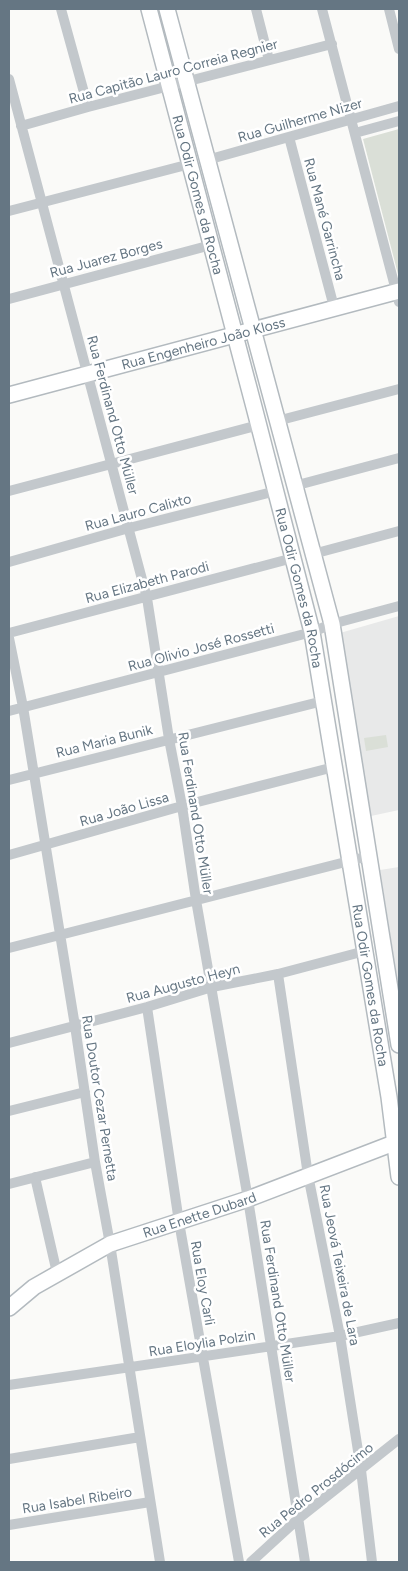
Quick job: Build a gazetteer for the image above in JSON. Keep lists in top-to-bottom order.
{
  "streets": {
    "street": [
      "Rua Capitão Lauro Correia Regnier",
      "Rua Guilherme Nizer",
      "Rua Odir Gomes da Rocha",
      "Rua Mané Garrincha",
      "Rua Juarez Borges",
      "Rua Engenheiro João Kloss",
      "Rua Ferdinand Otto Müller",
      "Rua Lauro Calixto",
      "Rua Elizabeth Parodi",
      "Rua Olivio José Rossetti",
      "Rua Maria Bunik",
      "Rua João Lissa",
      "Rua Augusto Heyn",
      "Rua Doutor Cezar Pernetta",
      "Rua Enette Dubard",
      "Rua Jeová Teixeira de Lara",
      "Rua Eloy Carli",
      "Rua Eloylia Polzin",
      "Rua Pedro Prosdócimo",
      "Rua Isabel Ribeiro"
    ]
  },
  "crossings": [
    ["Rua Capitão Lauro Correia Regnier", "Rua Odir Gomes da Rocha"],
    ["Rua Capitão Lauro Correia Regnier", "Rua Ferdinand Otto Müller"],
    ["Rua Guilherme Nizer", "Rua Odir Gomes da Rocha"],
    ["Rua Guilherme Nizer", "Rua Mané Garrincha"],
    ["Rua Odir Gomes da Rocha", "Rua Juarez Borges"],
    ["Rua Odir Gomes da Rocha", "Rua Engenheiro João Kloss"],
    ["Rua Odir Gomes da Rocha", "Rua Lauro Calixto"],
    ["Rua Odir Gomes da Rocha", "Rua Elizabeth Parodi"],
    ["Rua Odir Gomes da Rocha", "Rua Olivio José Rossetti"],
    ["Rua Odir Gomes da Rocha", "Rua Maria Bunik"],
    ["Rua Odir Gomes da Rocha", "Rua João Lissa"],
    ["Rua Odir Gomes da Rocha", "Rua Augusto Heyn"],
    ["Rua Odir Gomes da Rocha", "Rua Enette Dubard"],
    ["Rua Mané Garrincha", "Rua Engenheiro João Kloss"],
    ["Rua Juarez Borges", "Rua Ferdinand Otto Müller"],
    ["Rua Engenheiro João Kloss", "Rua Ferdinand Otto Müller"],
    ["Rua Ferdinand Otto Müller", "Rua Lauro Calixto"],
    ["Rua Ferdinand Otto Müller", "Rua Elizabeth Parodi"],
    ["Rua Ferdinand Otto Müller", "Rua Olivio José Rossetti"],
    ["Rua Ferdinand Otto Müller", "Rua Maria Bunik"],
    ["Rua Ferdinand Otto Müller", "Rua João Lissa"],
    ["Rua Ferdinand Otto Müller", "Rua Augusto Heyn"],
    ["Rua Ferdinand Otto Müller", "Rua Enette Dubard"],
    ["Rua Ferdinand Otto Müller", "Rua Eloylia Polzin"],
    ["Rua Ferdinand Otto Müller", "Rua Pedro Prosdócimo"],
    ["Rua Olivio José Rossetti", "Rua Doutor Cezar Pernetta"],
    ["Rua Maria Bunik", "Rua Doutor Cezar Pernetta"],
    ["Rua João Lissa", "Rua Doutor Cezar Pernetta"],
    ["Rua Augusto Heyn", "Rua Doutor Cezar Pernetta"],
    ["Rua Augusto Heyn", "Rua Jeová Teixeira de Lara"],
    ["Rua Augusto Heyn", "Rua Eloy Carli"],
    ["Rua Doutor Cezar Pernetta", "Rua Enette Dubard"],
    ["Rua Doutor Cezar Pernetta", "Rua Eloylia Polzin"],
    ["Rua Doutor Cezar Pernetta", "Rua Isabel Ribeiro"],
    ["Rua Enette Dubard", "Rua Jeová Teixeira de Lara"],
    ["Rua Enette Dubard", "Rua Eloy Carli"],
    ["Rua Jeová Teixeira de Lara", "Rua Eloylia Polzin"],
    ["Rua Jeová Teixeira de Lara", "Rua Pedro Prosdócimo"],
    ["Rua Eloy Carli", "Rua Eloylia Polzin"]
  ]
}
